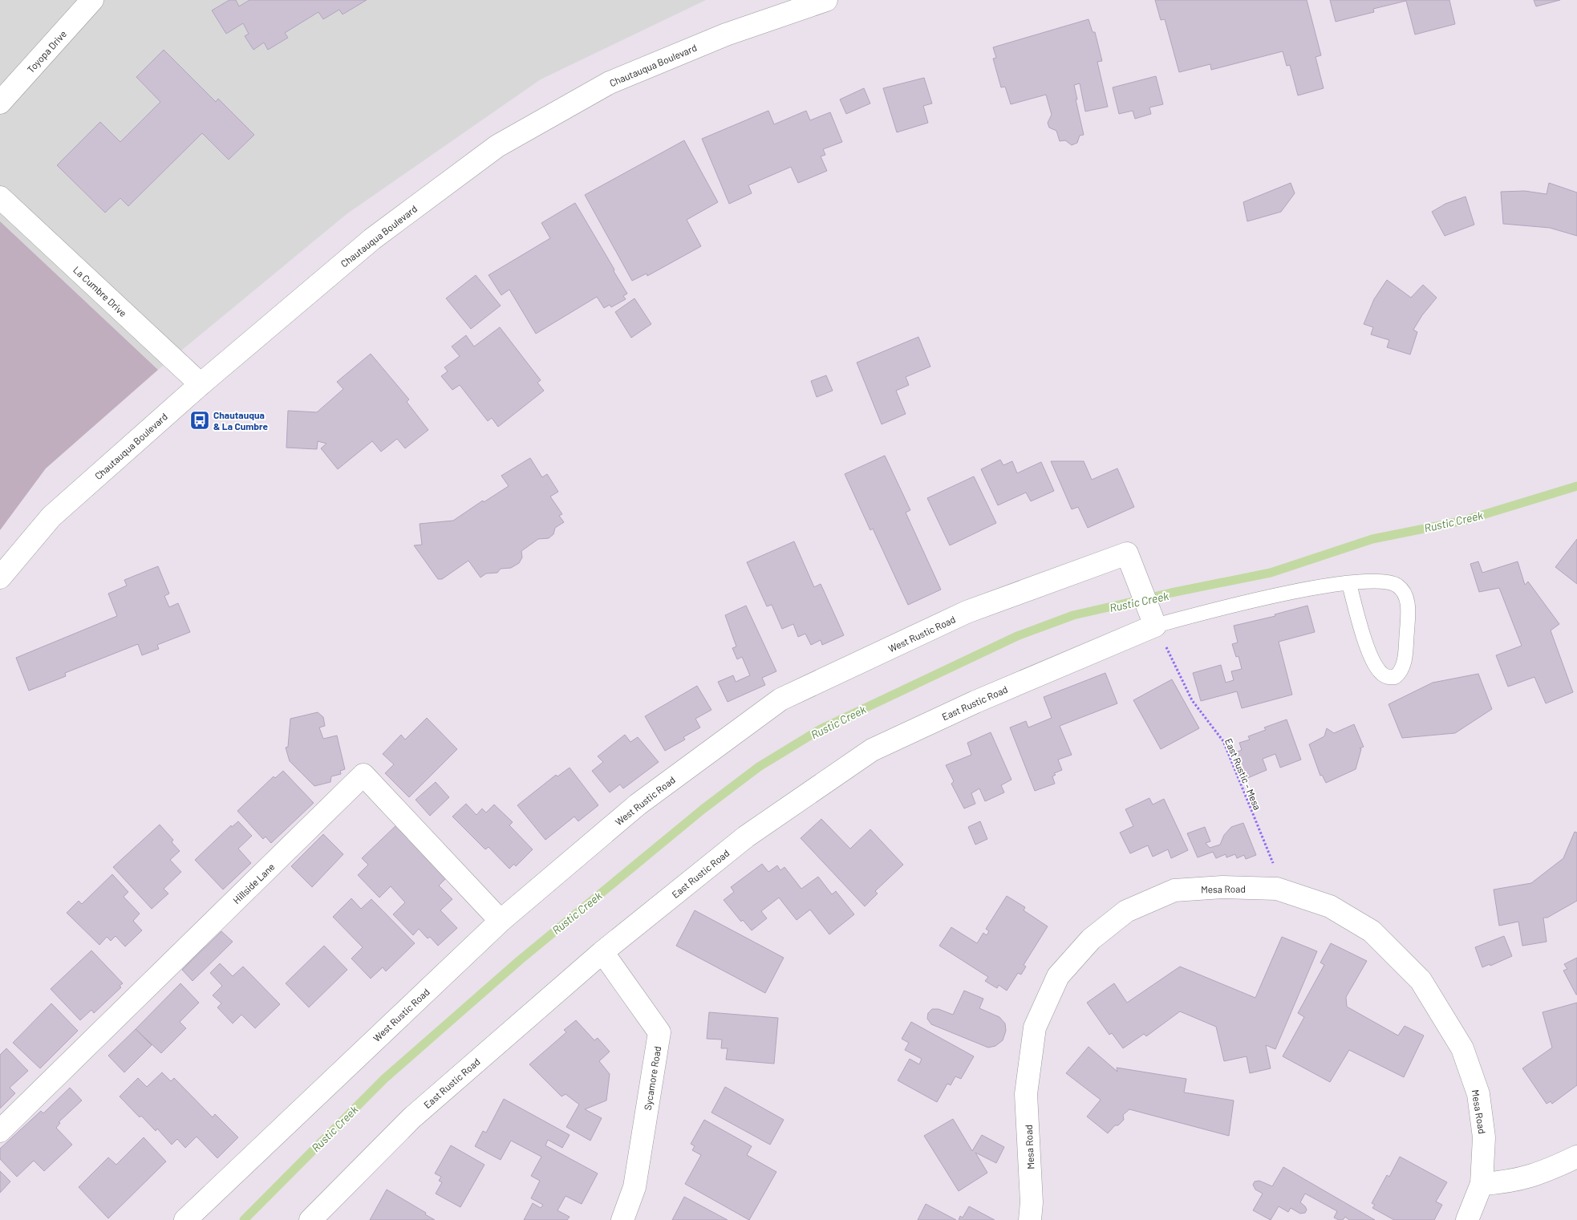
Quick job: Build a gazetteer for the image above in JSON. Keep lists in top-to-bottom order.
{
  "streets": {
    "street": [
      "Toyopa Drive",
      "Chautauqua Boulevard",
      "La Cumbre Drive",
      "West Rustic Road",
      "East Rustic Road",
      "Hillside Lane",
      "Mesa Road",
      "Sycamore Road"
    ],
    "path": ["East Rustic - Mesa"]
  },
  "crossings": [
    ["Chautauqua Boulevard", "La Cumbre Drive"],
    ["West Rustic Road", "East Rustic Road"],
    ["West Rustic Road", "East Rustic - Mesa"],
    ["West Rustic Road", "Hillside Lane"],
    ["East Rustic Road", "East Rustic - Mesa"],
    ["East Rustic Road", "Sycamore Road"],
    ["East Rustic - Mesa", "Mesa Road"]
  ],
  "water": ["Rustic Creek"],
  "places": {
    "bus stop": ["Chautauqua & La Cumbre"]
  }
}
